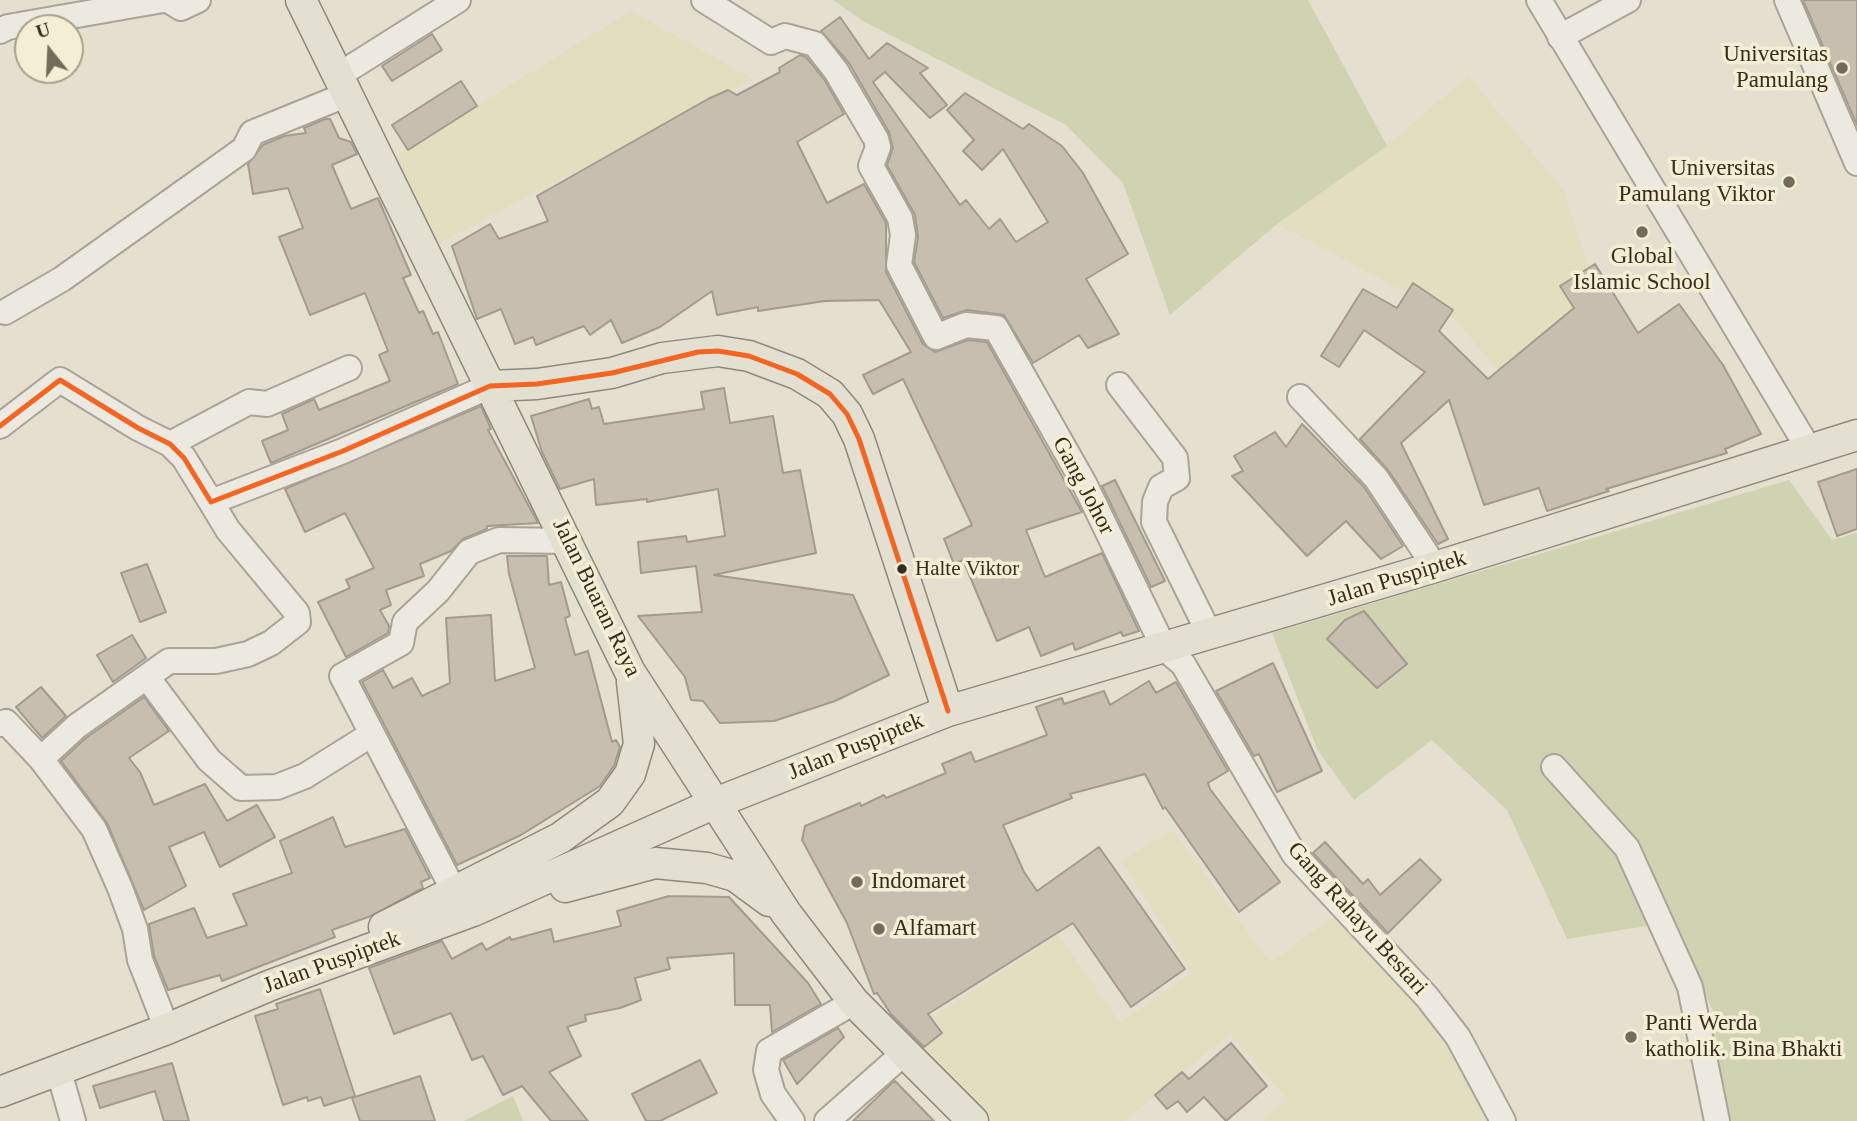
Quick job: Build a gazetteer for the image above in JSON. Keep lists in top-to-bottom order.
{
  "streets": {
    "main road": ["Jalan Puspiptek", "Jalan Buaran Raya"],
    "street": ["Gang Johor", "Gang Rahayu Bestari"]
  },
  "crossings": [
    ["Gang Johor", "Jalan Puspiptek"],
    ["Gang Johor", "Gang Rahayu Bestari"],
    ["Jalan Puspiptek", "Jalan Buaran Raya"],
    ["Jalan Puspiptek", "Gang Rahayu Bestari"]
  ],
  "places": [
    "Universitas Pamulang",
    "Universitas Pamulang Viktor",
    "Global Islamic School",
    "Halte Viktor",
    "Indomaret",
    "Alfamart",
    "Panti Werda katholik. Bina Bhakti"
  ],
  "north": "top"
}
